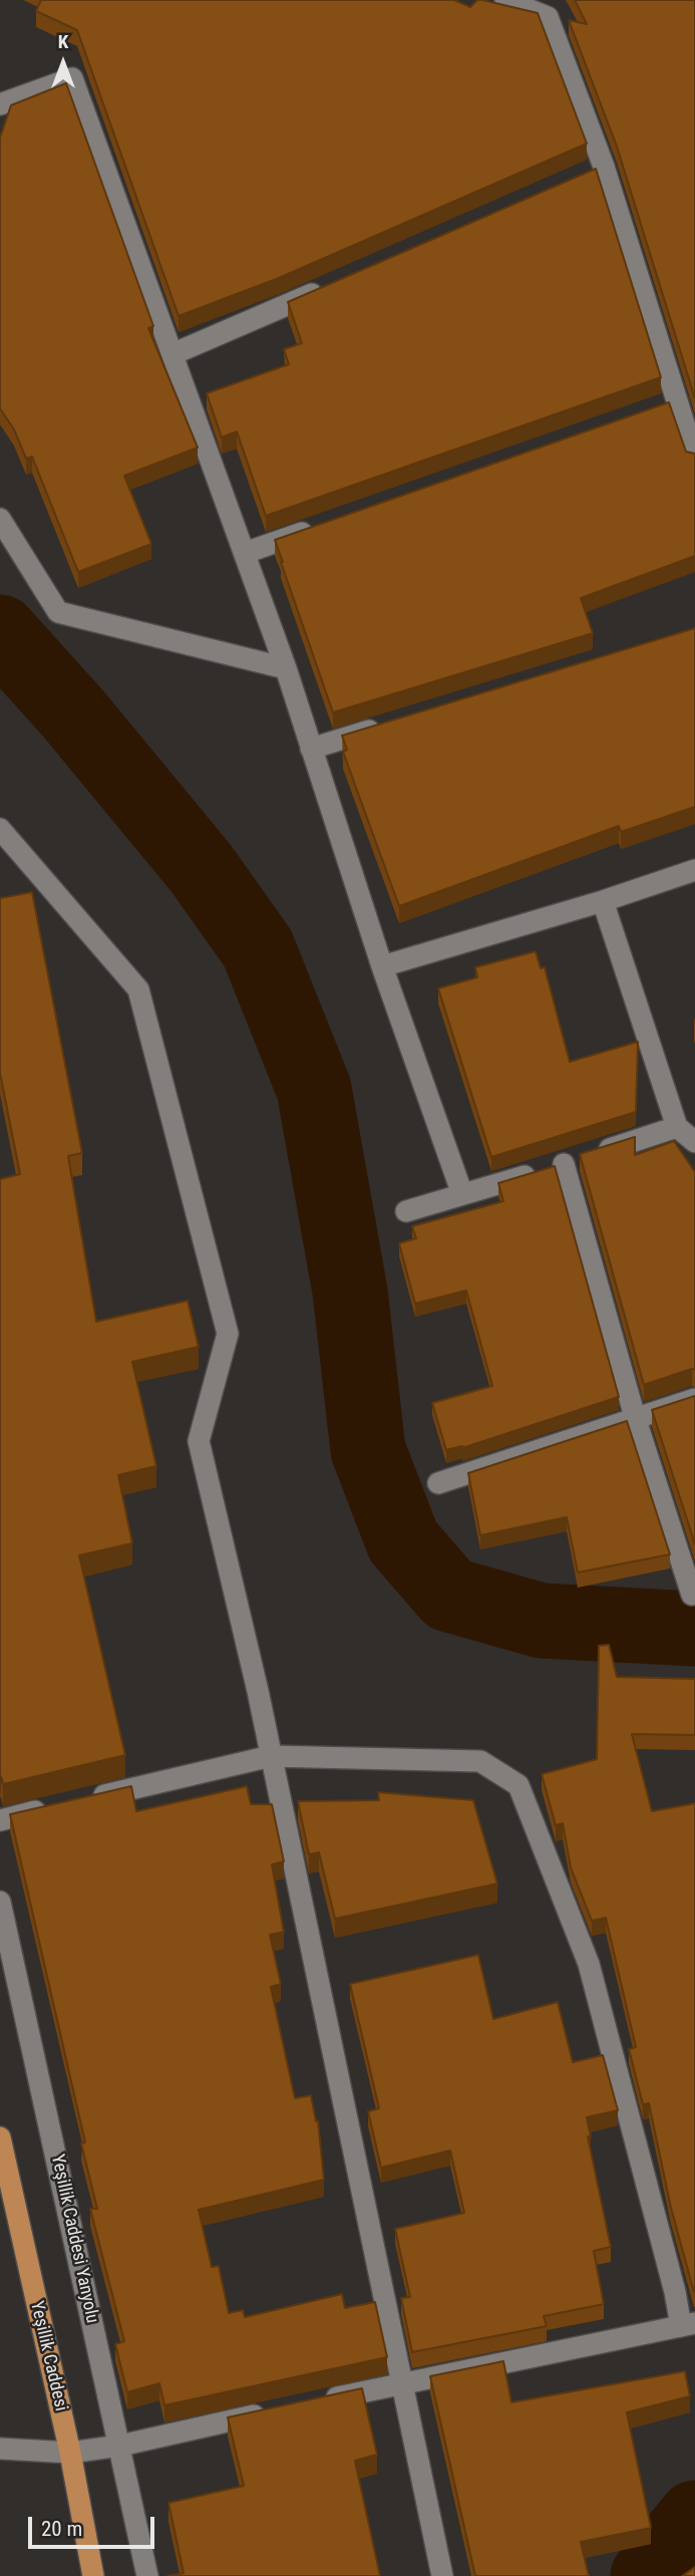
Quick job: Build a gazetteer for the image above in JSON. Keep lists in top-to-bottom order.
{
  "streets": {
    "highway": ["Yeşillik Caddesi"],
    "street": ["Yeşillik Caddesi Yanyolu"]
  },
  "scale_bar": "20 m",
  "north": "top"
}
